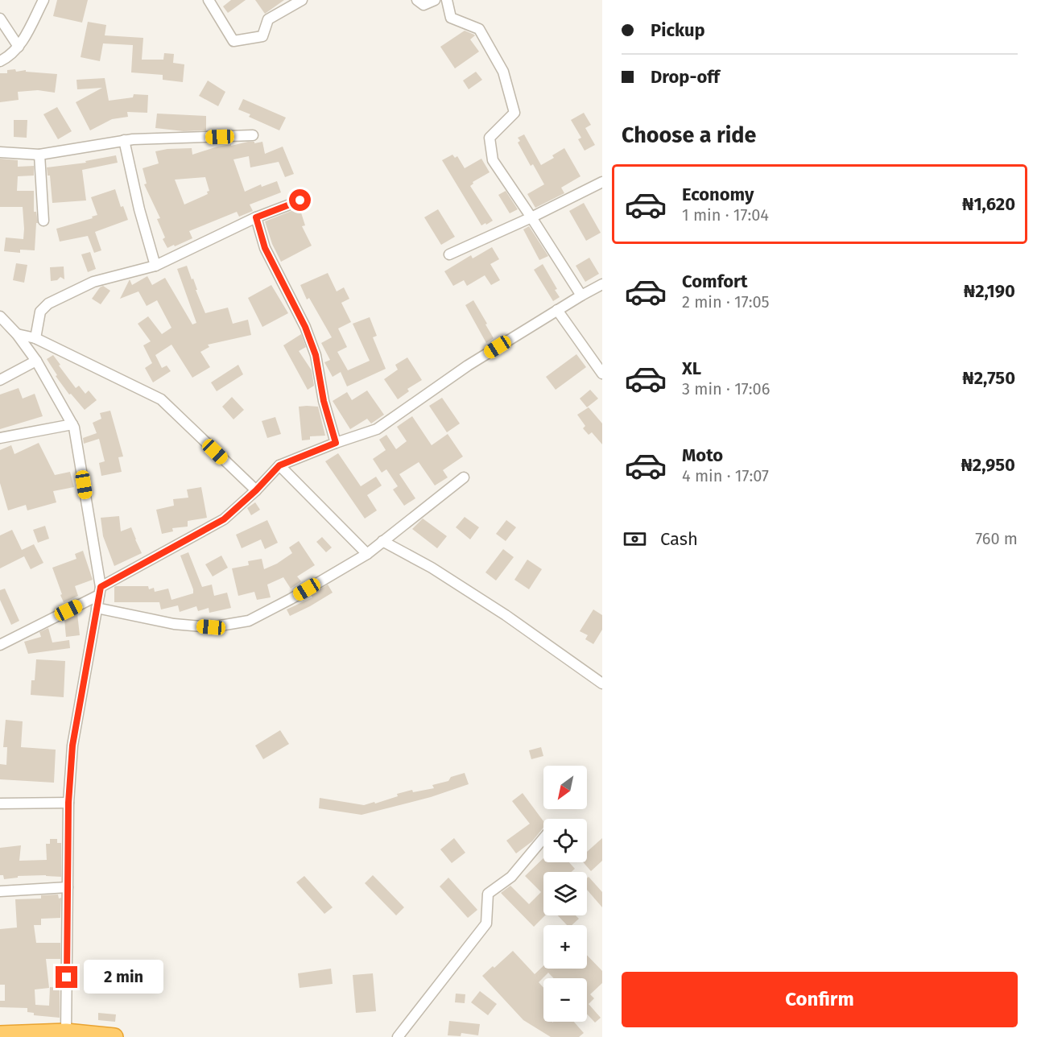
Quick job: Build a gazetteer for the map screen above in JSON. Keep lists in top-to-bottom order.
{
  "north": "bottom left",
  "page": {
    "banner": ["Pickup", "Drop-off"],
    "heading": "Choose a ride",
    "list": [
      {
        "name": "Economy",
        "note": "1 min · 17:04",
        "value": "₦1,620"
      },
      {
        "name": "Comfort",
        "note": "2 min · 17:05",
        "value": "₦2,190"
      },
      {
        "name": "XL",
        "note": "3 min · 17:06",
        "value": "₦2,750"
      },
      {
        "name": "Moto",
        "note": "4 min · 17:07",
        "value": "₦2,950"
      }
    ],
    "pay": ["Cash", "760 m"],
    "map_buttons": ["+", "−"],
    "bubble": "2 min",
    "buttons": "Confirm"
  }
}
